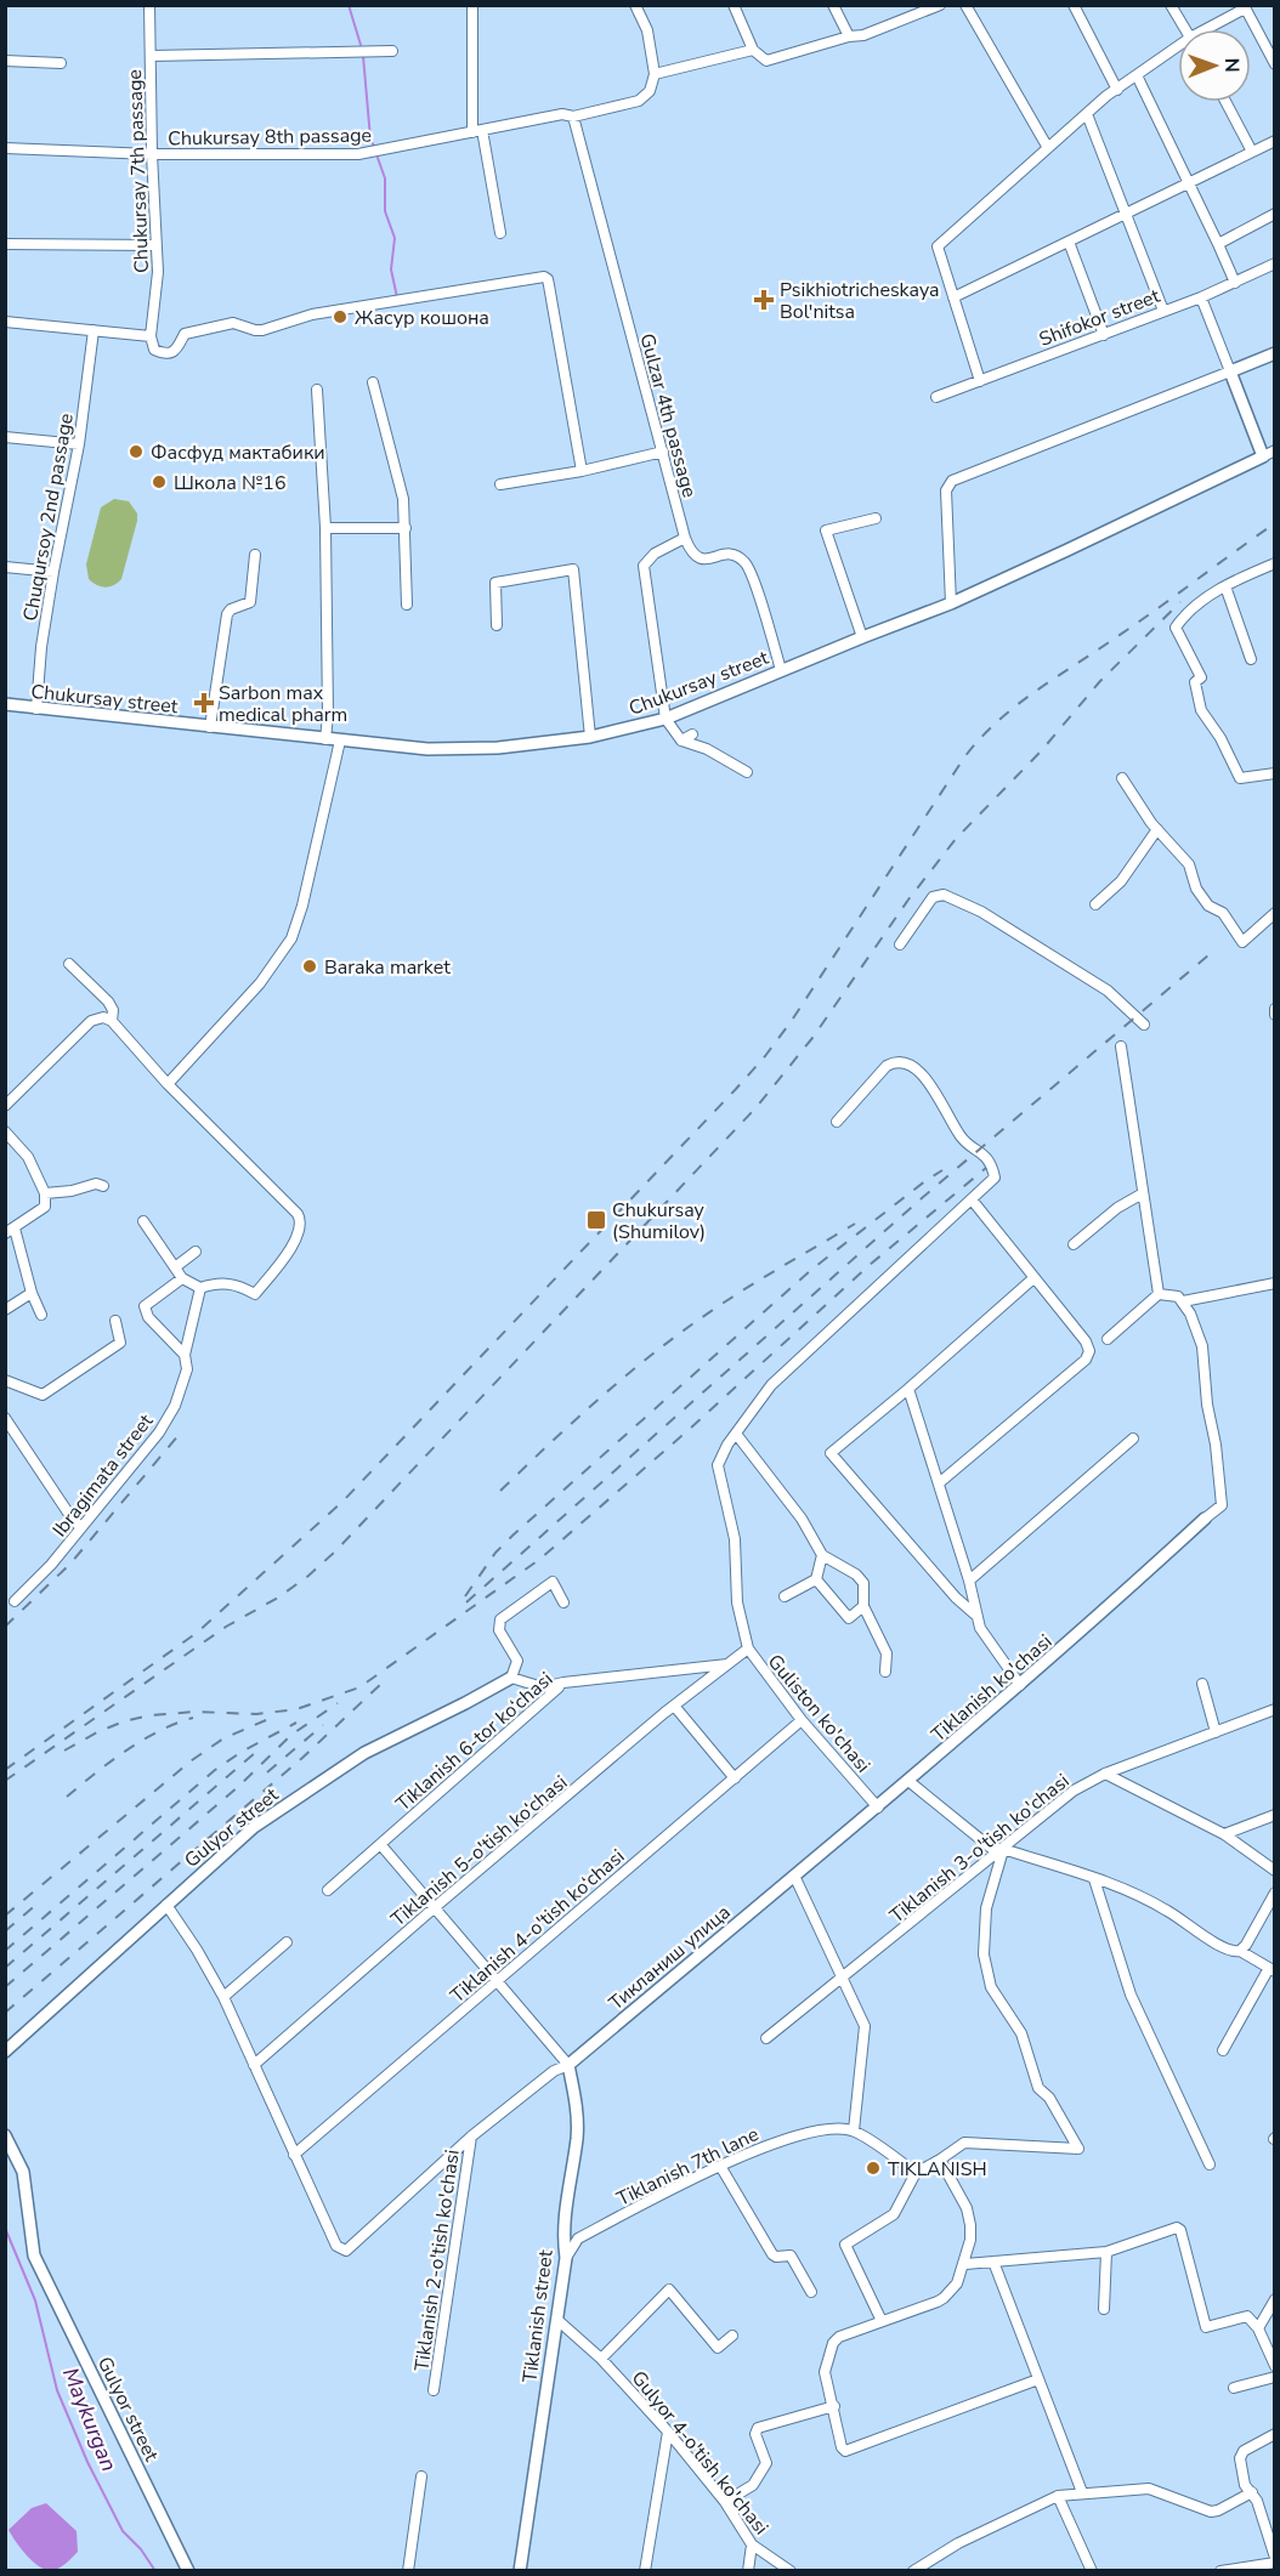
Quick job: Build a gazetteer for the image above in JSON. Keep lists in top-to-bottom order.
{
  "streets": {
    "street": [
      "Chukursay 8th passage",
      "Chukursay 7th passage",
      "Shifokor street",
      "Gulzar 4th passage",
      "Chuqursoy 2nd passage",
      "Chukursay street",
      "Ibragimаta street",
      "Tiklanish ko'chasi",
      "Guliston ko'chasi",
      "Tiklanish 6-tor ko‘chasi",
      "Gulyor street",
      "Tiklanish 3-o'tish ko'chasi",
      "Tiklanish 5-o'tish ko‘chasi",
      "Tiklanish 4-o'tish ko‘chasi",
      "Тикланиш улица",
      "Tiklanish 7th lane",
      "Tiklanish 2-o'tish ko'chasi",
      "Tiklanish street",
      "Gulyor 4-o'tish ko'chasi"
    ]
  },
  "crossings": [
    ["Chukursay 8th passage", "Chukursay 7th passage"],
    ["Chukursay 8th passage", "Gulzar 4th passage"],
    ["Chuqursoy 2nd passage", "Chukursay street"],
    ["Tiklanish ko'chasi", "Guliston ko'chasi"],
    ["Tiklanish ko'chasi", "Тикланиш улица"],
    ["Guliston ko'chasi", "Tiklanish 4-o'tish ko‘chasi"],
    ["Tiklanish 6-tor ko‘chasi", "Tiklanish 5-o'tish ko‘chasi"],
    ["Tiklanish 4-o'tish ko‘chasi", "Tiklanish 2-o'tish ko'chasi"],
    ["Тикланиш улица", "Tiklanish 2-o'tish ko'chasi"],
    ["Тикланиш улица", "Tiklanish street"],
    ["Tiklanish 7th lane", "Tiklanish street"],
    ["Tiklanish 2-o'tish ko'chasi", "Tiklanish street"],
    ["Tiklanish street", "Gulyor 4-o'tish ko'chasi"]
  ],
  "water": ["Maykurgan"],
  "places": {
    "health": ["Psikhiotricheskaya Bol'nitsa", "Sarbon max medical pharm"],
    "other": [
      "Жасур кошона",
      "Фасфуд мактабики",
      "Школа №16",
      "Baraka market",
      "TIKLANISH"
    ],
    "transit": ["Chukursay (Shumilov)"]
  },
  "north": "right"
}
